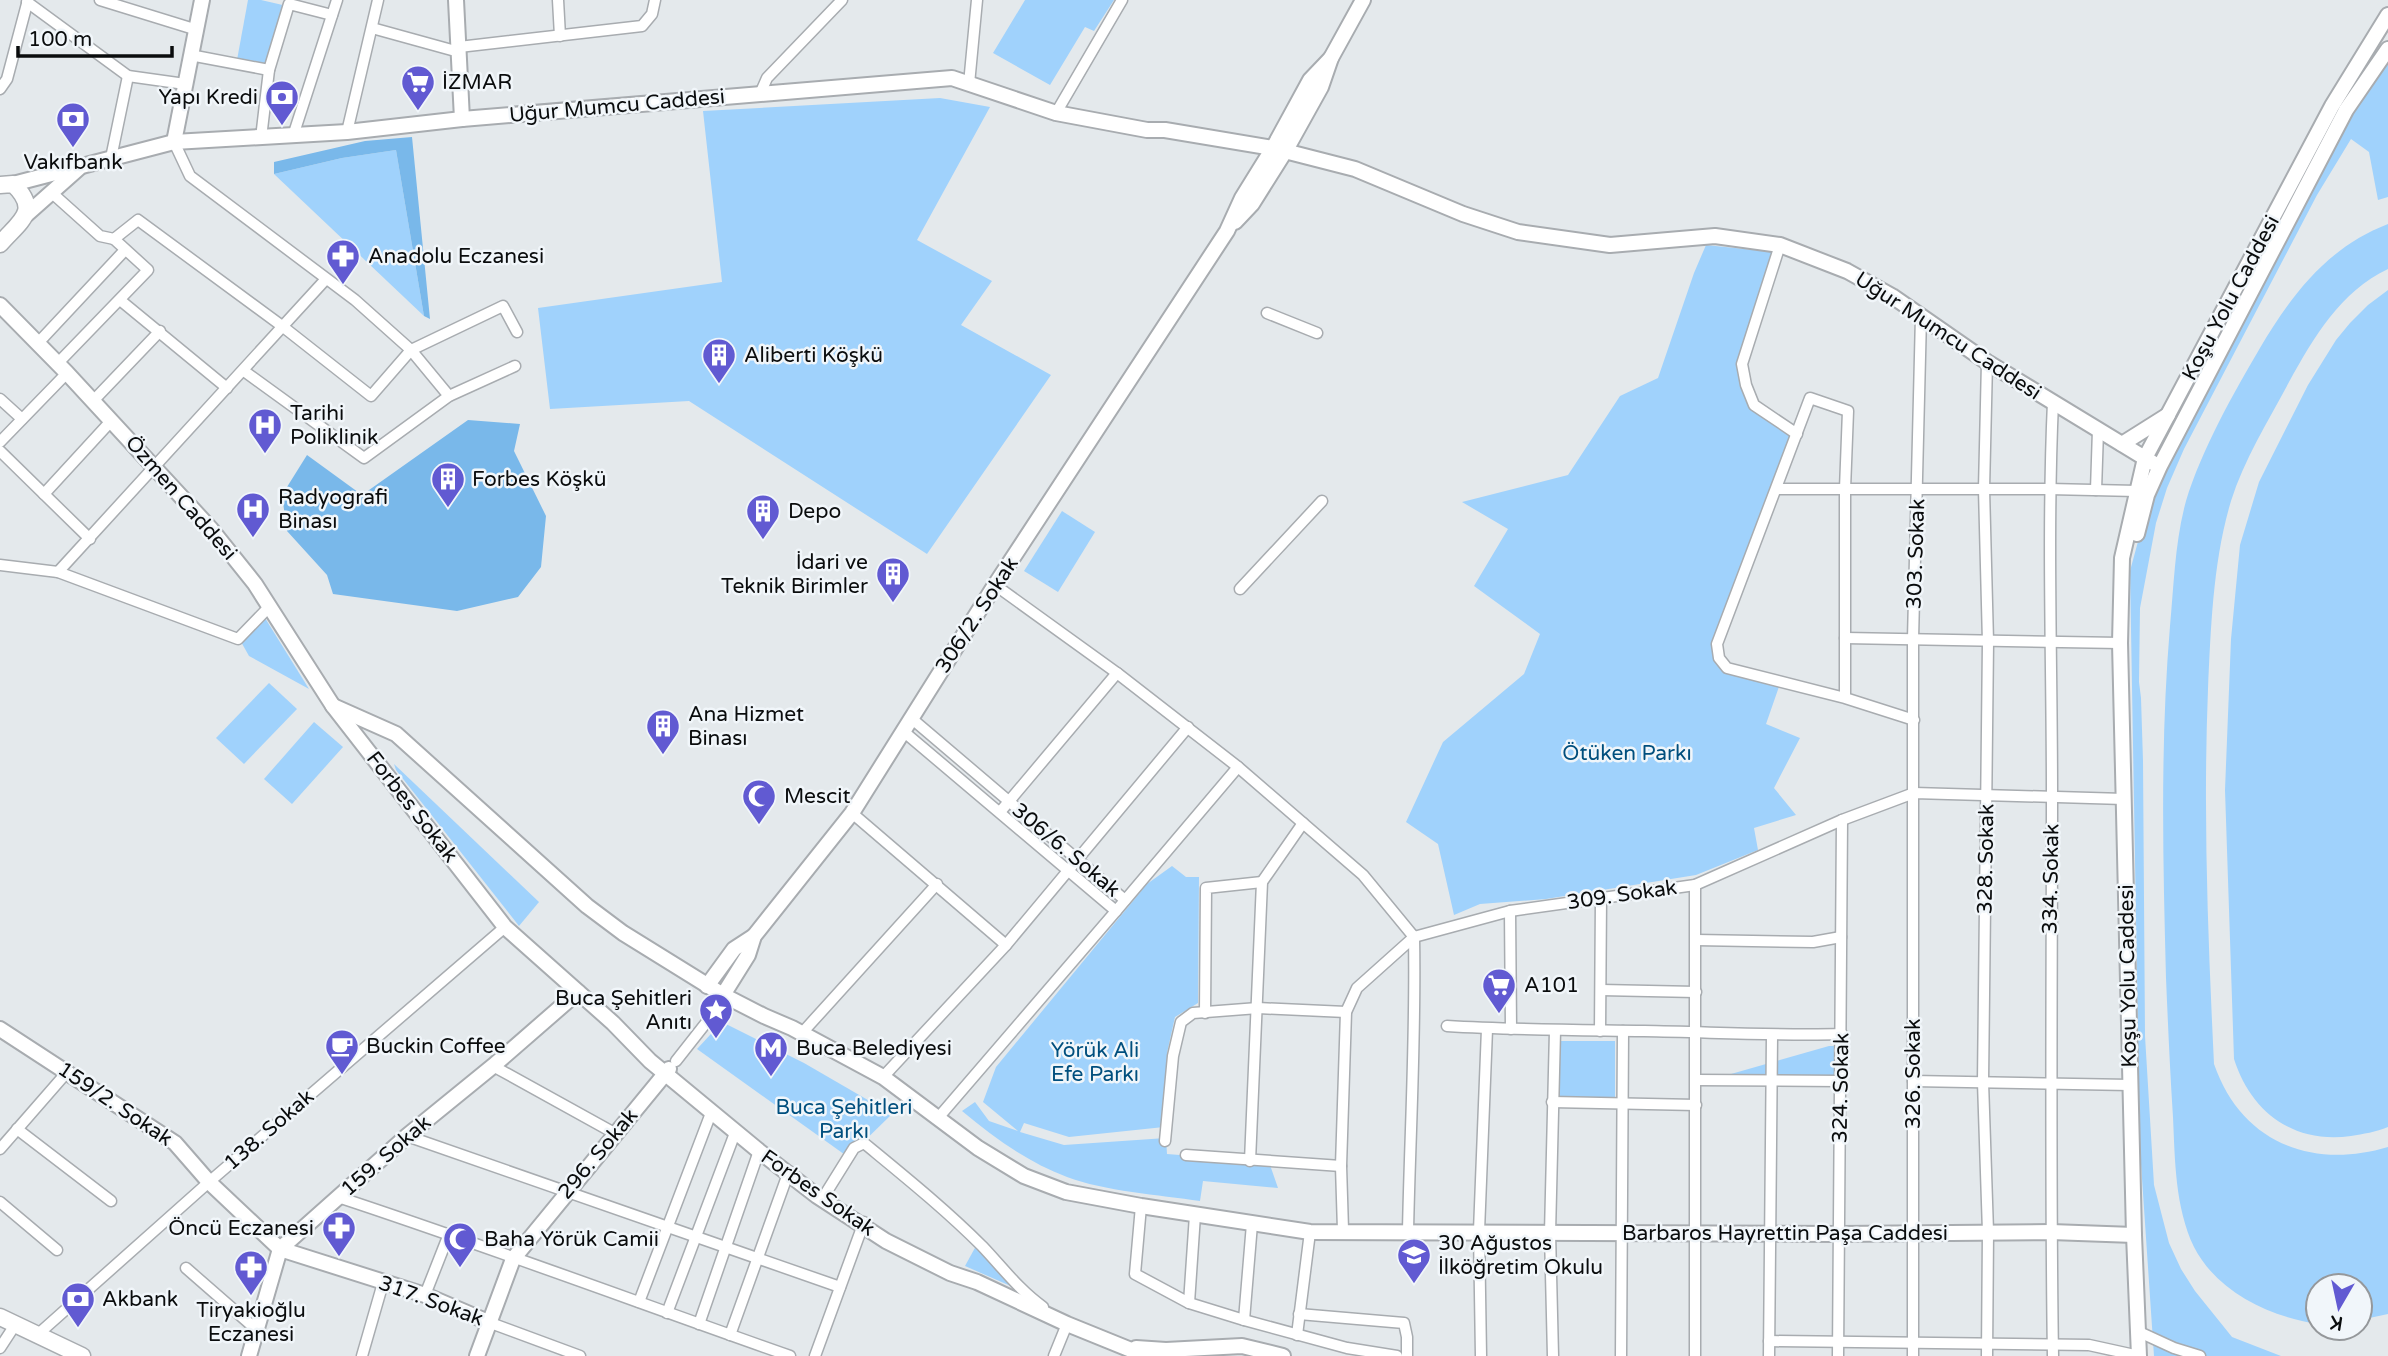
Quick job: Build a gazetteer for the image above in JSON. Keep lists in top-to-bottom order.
{
  "streets": {
    "main road": [
      "Uğur Mumcu Caddesi",
      "Koşu Yolu Caddesi",
      "Özmen Caddesi",
      "306/2. Sokak",
      "Forbes Sokak",
      "159/2. Sokak",
      "296. Sokak",
      "159. Sokak",
      "Barbaros Hayrettin Paşa Caddesi",
      "317. Sokak"
    ],
    "street": [
      "303. Sokak",
      "306/6. Sokak",
      "328. Sokak",
      "334. Sokak",
      "309. Sokak",
      "326. Sokak",
      "324. Sokak",
      "138. Sokak"
    ]
  },
  "crossings": [
    ["Uğur Mumcu Caddesi", "Koşu Yolu Caddesi"],
    ["Uğur Mumcu Caddesi", "303. Sokak"],
    ["Uğur Mumcu Caddesi", "306/2. Sokak"],
    ["Uğur Mumcu Caddesi", "328. Sokak"],
    ["Uğur Mumcu Caddesi", "334. Sokak"],
    ["Koşu Yolu Caddesi", "309. Sokak"],
    ["Koşu Yolu Caddesi", "Barbaros Hayrettin Paşa Caddesi"],
    ["Özmen Caddesi", "Forbes Sokak"],
    ["Özmen Caddesi", "Barbaros Hayrettin Paşa Caddesi"],
    ["303. Sokak", "309. Sokak"],
    ["303. Sokak", "326. Sokak"],
    ["306/2. Sokak", "306/6. Sokak"],
    ["306/2. Sokak", "Barbaros Hayrettin Paşa Caddesi"],
    ["Forbes Sokak", "138. Sokak"],
    ["Forbes Sokak", "296. Sokak"],
    ["Forbes Sokak", "159. Sokak"],
    ["Forbes Sokak", "Barbaros Hayrettin Paşa Caddesi"],
    ["328. Sokak", "309. Sokak"],
    ["328. Sokak", "Barbaros Hayrettin Paşa Caddesi"],
    ["334. Sokak", "309. Sokak"],
    ["334. Sokak", "Barbaros Hayrettin Paşa Caddesi"],
    ["309. Sokak", "326. Sokak"],
    ["309. Sokak", "324. Sokak"],
    ["326. Sokak", "Barbaros Hayrettin Paşa Caddesi"],
    ["324. Sokak", "Barbaros Hayrettin Paşa Caddesi"],
    ["159/2. Sokak", "138. Sokak"],
    ["159/2. Sokak", "159. Sokak"],
    ["159/2. Sokak", "317. Sokak"],
    ["296. Sokak", "317. Sokak"],
    ["159. Sokak", "317. Sokak"]
  ],
  "parks": ["Ötüken Parkı", "Yörük Ali Efe Parkı", "Buca Şehitleri Parkı"],
  "places": {
    "supermarket": ["İZMAR", "A101"],
    "bank": ["Yapı Kredi", "Vakıfbank", "Akbank"],
    "pharmacy": ["Anadolu Eczanesi", "Öncü Eczanesi", "Tiryakioğlu Eczanesi"],
    "building": [
      "Aliberti Köşkü",
      "Forbes Köşkü",
      "Depo",
      "İdari ve Teknik Birimler",
      "Ana Hizmet Binası"
    ],
    "hospital": ["Tarihi Poliklinik", "Radyografi Binası"],
    "mosque": ["Mescit", "Baha Yörük Camii"],
    "place": ["Buca Şehitleri Anıtı"],
    "cafe": ["Buckin Coffee"],
    "metro station": ["Buca Belediyesi"],
    "school or university": ["30 Ağustos İlköğretim Okulu"]
  },
  "scale_bar": "100 m",
  "north": "bottom"
}
